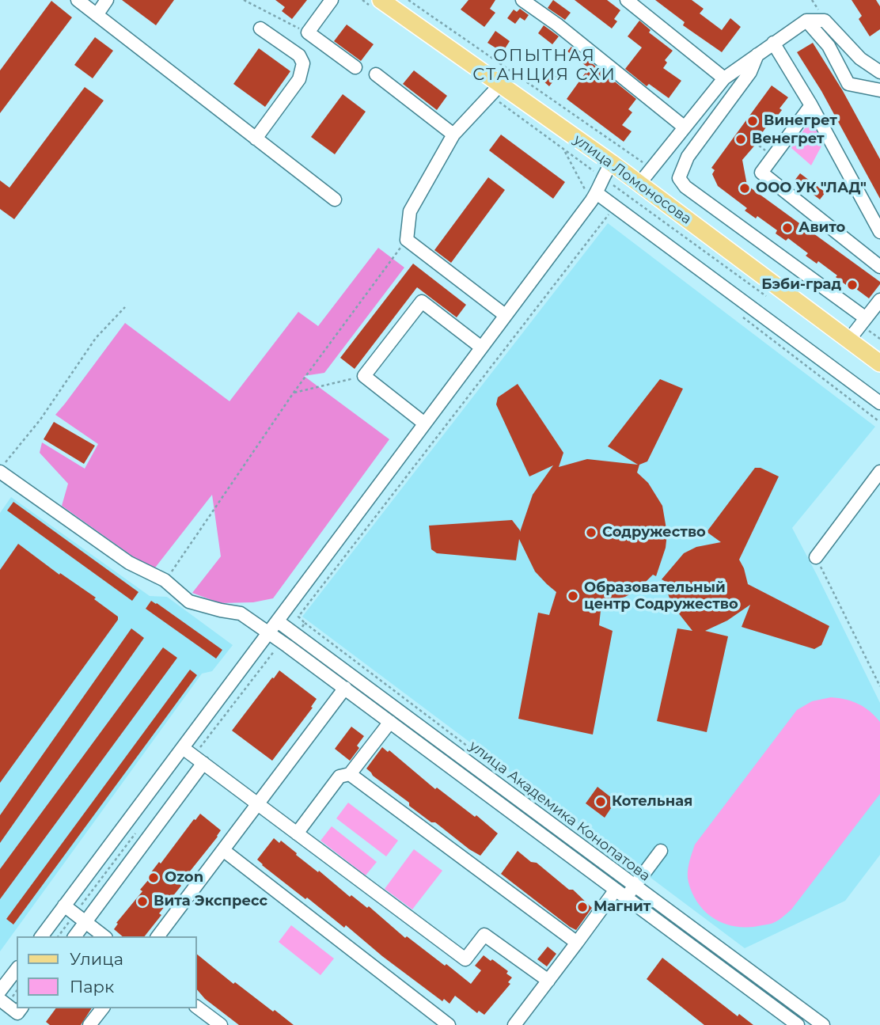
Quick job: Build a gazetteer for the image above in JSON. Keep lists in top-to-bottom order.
{
  "streets": {
    "main road": ["улица Ломоносова"],
    "street": ["улица Академика Конопатова"]
  },
  "districts": ["ОПЫТНАЯ СТАНЦИЯ СХИ"],
  "places": [
    "Винегрет",
    "Венегрет",
    "ООО УК \"ЛАД\"",
    "Авито",
    "Бэби-град",
    "Содружество",
    "Образовательный центр Содружество",
    "Котельная",
    "Ozon",
    "Вита Экспресс",
    "Магнит"
  ],
  "legend": ["Улица", "Парк"]
}
